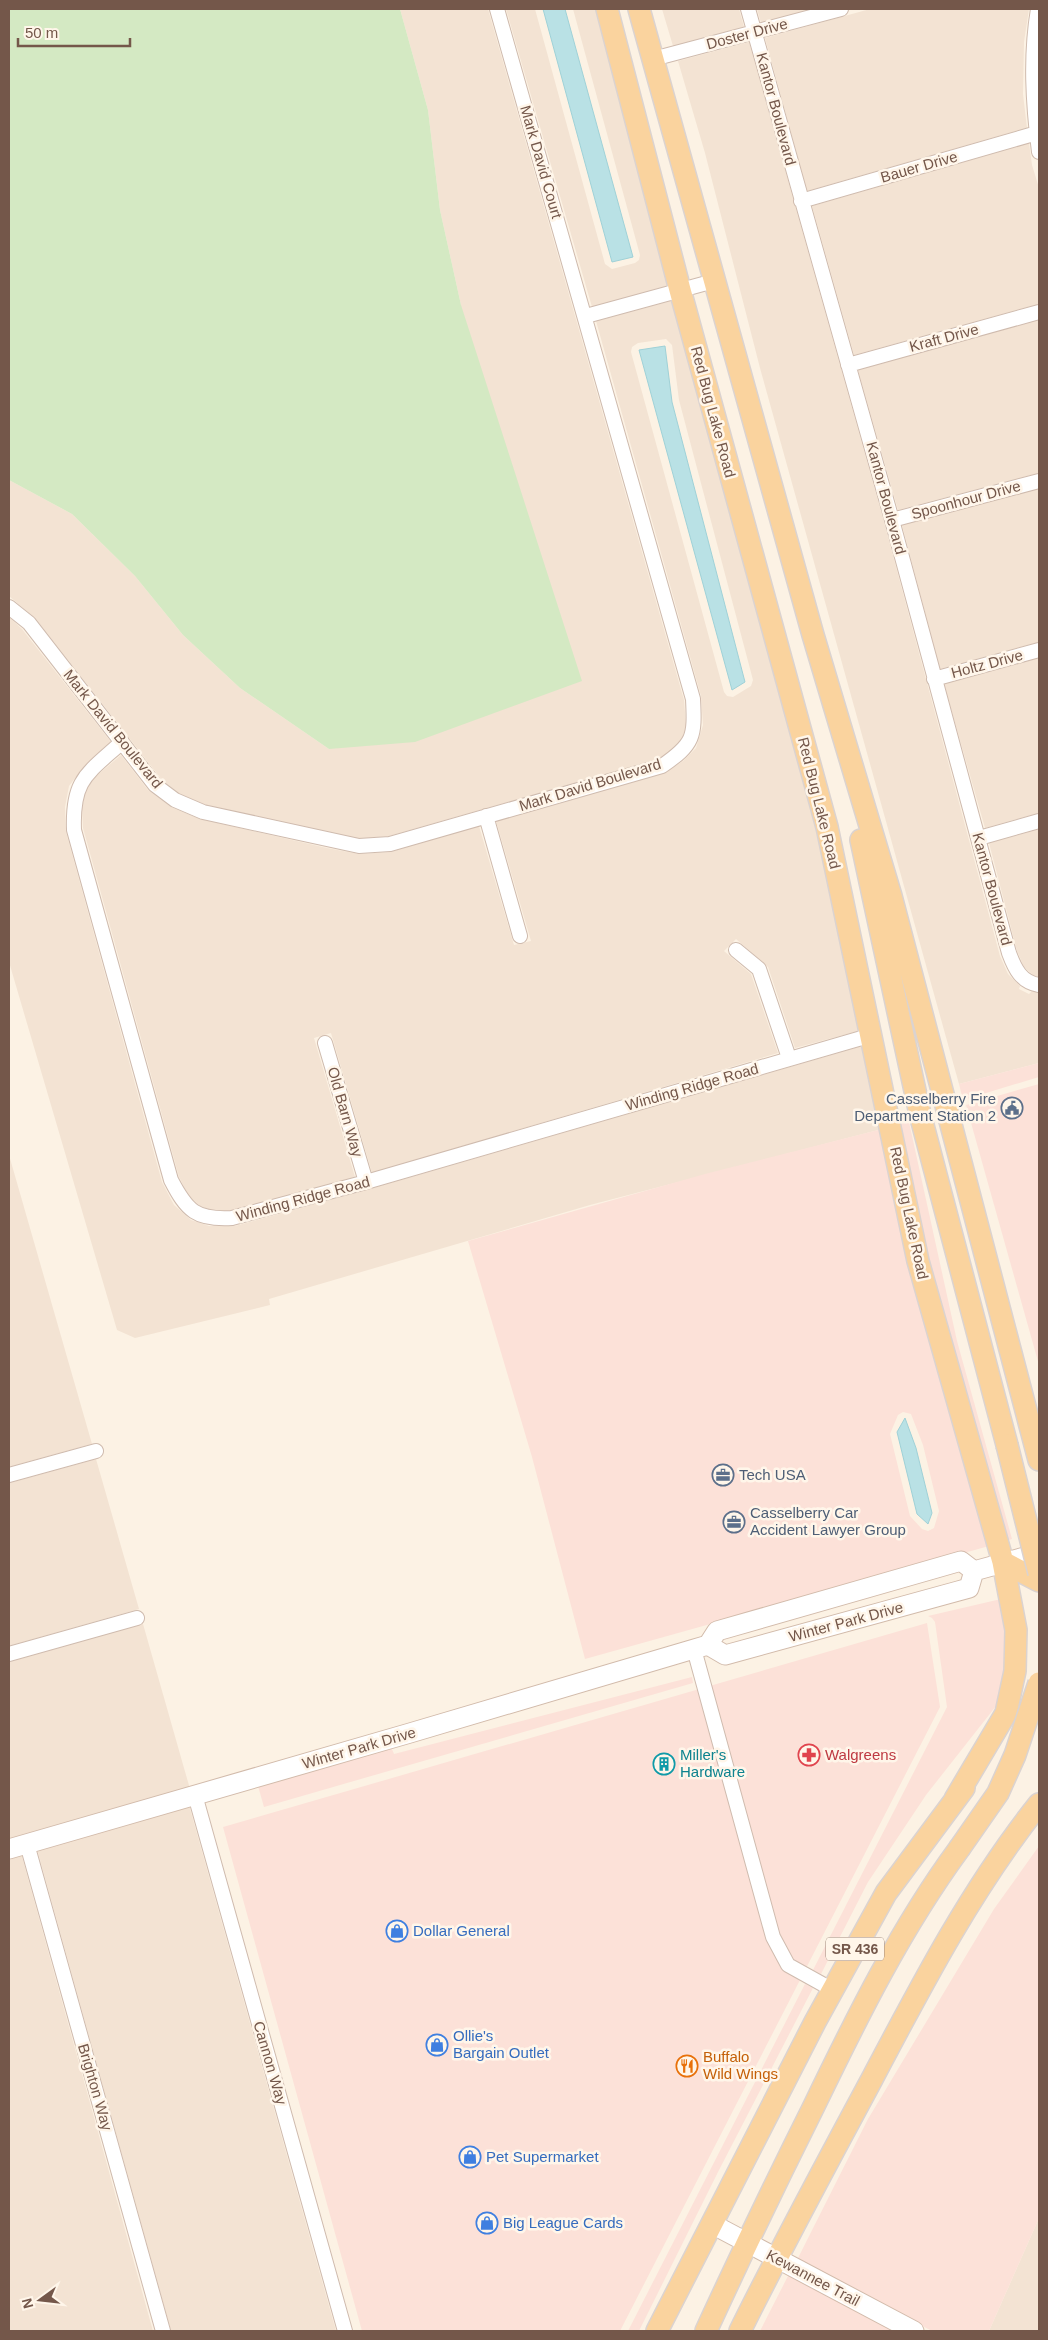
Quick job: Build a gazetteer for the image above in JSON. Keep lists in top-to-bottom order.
{
  "streets": {
    "main road": ["Red Bug Lake Road", "SR 436"],
    "street": [
      "Doster Drive",
      "Kantor Boulevard",
      "Mark David Court",
      "Bauer Drive",
      "Kraft Drive",
      "Spoonhour Drive",
      "Holtz Drive",
      "Mark David Boulevard",
      "Winding Ridge Road",
      "Old Barn Way",
      "Winter Park Drive",
      "Cannon Way",
      "Brighton Way",
      "Kewannee Trail"
    ]
  },
  "crossings": [
    ["Doster Drive", "Kantor Boulevard"],
    ["Kantor Boulevard", "Bauer Drive"],
    ["Kantor Boulevard", "Kraft Drive"],
    ["Kantor Boulevard", "Spoonhour Drive"],
    ["Kantor Boulevard", "Holtz Drive"],
    ["Mark David Court", "Mark David Boulevard"],
    ["Red Bug Lake Road", "Winding Ridge Road"],
    ["Red Bug Lake Road", "SR 436"],
    ["Mark David Boulevard", "Winding Ridge Road"],
    ["Winding Ridge Road", "Old Barn Way"],
    ["Winter Park Drive", "Cannon Way"],
    ["Winter Park Drive", "Brighton Way"],
    ["SR 436", "Kewannee Trail"]
  ],
  "places": {
    "public building": ["Casselberry Fire Department Station 2"],
    "office": ["Tech USA", "Casselberry Car Accident Lawyer Group"],
    "pharmacy": ["Walgreens"],
    "building": ["Miller's Hardware"],
    "shop": [
      "Dollar General",
      "Ollie's Bargain Outlet",
      "Pet Supermarket",
      "Big League Cards"
    ],
    "restaurant": ["Buffalo Wild Wings"]
  },
  "scale_bar": "50 m",
  "north": "left"
}
